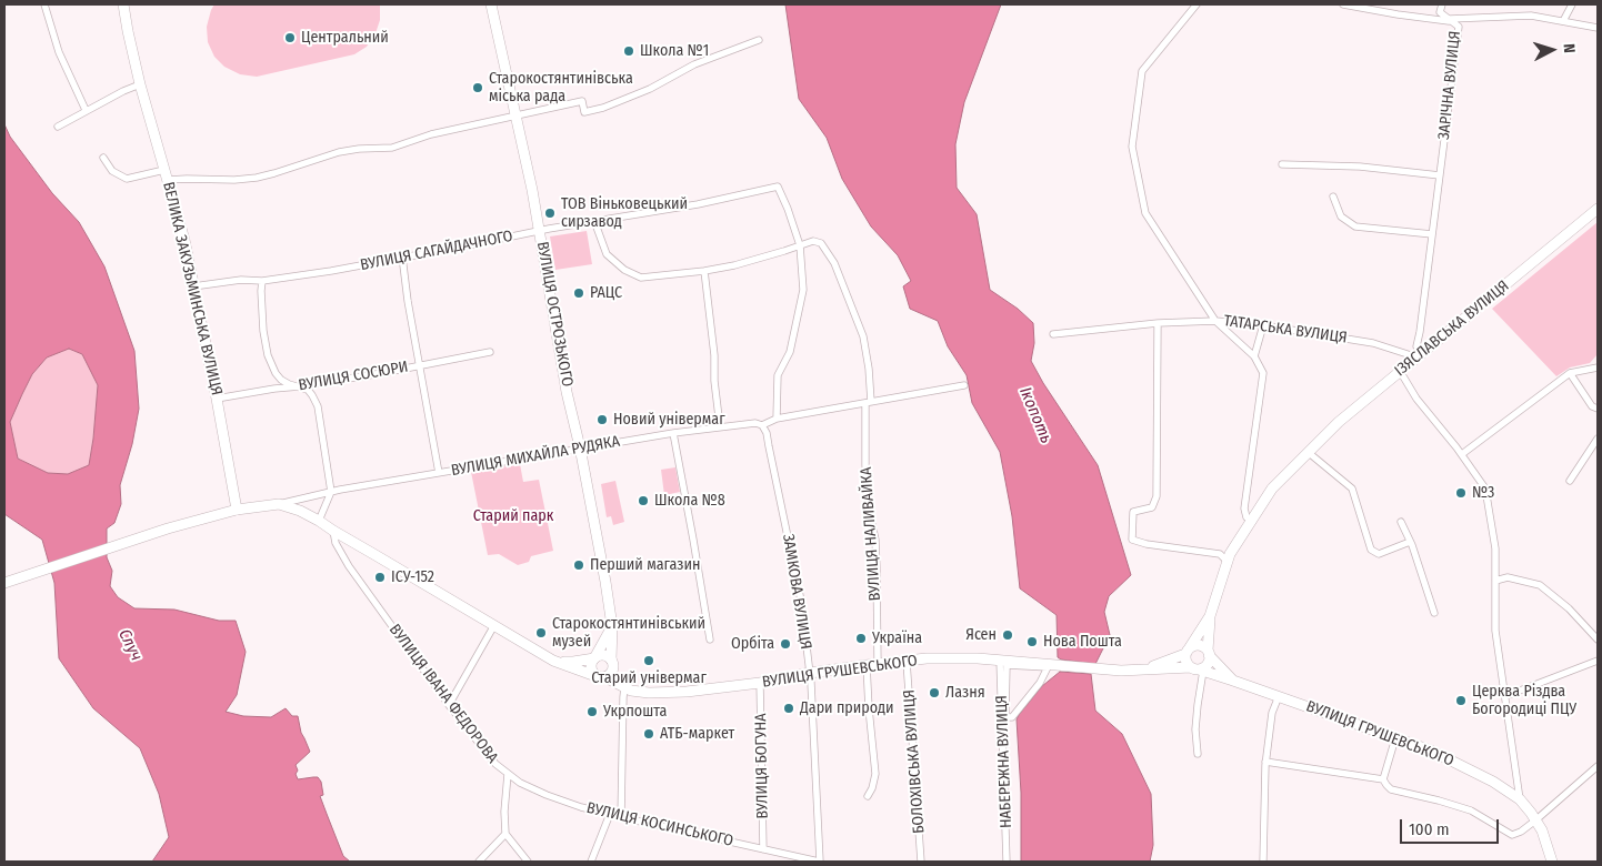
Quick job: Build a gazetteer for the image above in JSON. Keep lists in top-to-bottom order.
{
  "streets": {
    "main road": [
      "ВЕЛИКА ЗАКУЗЬМИНСЬКА ВУЛИЦЯ",
      "ВУЛИЦЯ ОСТРОЗЬКОГО",
      "ІЗЯСЛАВСЬКА ВУЛИЦЯ",
      "ВУЛИЦЯ МИХАЙЛА РУДЯКА",
      "ВУЛИЦЯ ГРУШЕВСЬКОГО"
    ],
    "street": [
      "ЗАРІЧНА ВУЛИЦЯ",
      "ВУЛИЦЯ САГАЙДАЧНОГО",
      "ТАТАРСЬКА ВУЛИЦЯ",
      "ВУЛИЦЯ СОСЮРИ",
      "ВУЛИЦЯ НАЛИВАЙКА",
      "ЗАМКОВА ВУЛИЦЯ",
      "ВУЛИЦЯ ІВАНА ФЕДОРОВА",
      "БОЛОХІВСЬКА ВУЛИЦЯ",
      "НАБЕРЕЖНА ВУЛИЦЯ",
      "ВУЛИЦЯ БОГУНА",
      "ВУЛИЦЯ КОСИНСЬКОГО"
    ]
  },
  "crossings": [
    ["ЗАРІЧНА ВУЛИЦЯ", "ІЗЯСЛАВСЬКА ВУЛИЦЯ"],
    ["ВУЛИЦЯ САГАЙДАЧНОГО", "ВЕЛИКА ЗАКУЗЬМИНСЬКА ВУЛИЦЯ"],
    ["ВУЛИЦЯ САГАЙДАЧНОГО", "ВУЛИЦЯ ОСТРОЗЬКОГО"],
    ["ВУЛИЦЯ САГАЙДАЧНОГО", "ВУЛИЦЯ НАЛИВАЙКА"],
    ["ВЕЛИКА ЗАКУЗЬМИНСЬКА ВУЛИЦЯ", "ВУЛИЦЯ СОСЮРИ"],
    ["ВЕЛИКА ЗАКУЗЬМИНСЬКА ВУЛИЦЯ", "ВУЛИЦЯ МИХАЙЛА РУДЯКА"],
    ["ВУЛИЦЯ ОСТРОЗЬКОГО", "ВУЛИЦЯ МИХАЙЛА РУДЯКА"],
    ["ВУЛИЦЯ ОСТРОЗЬКОГО", "ВУЛИЦЯ ГРУШЕВСЬКОГО"],
    ["ІЗЯСЛАВСЬКА ВУЛИЦЯ", "ТАТАРСЬКА ВУЛИЦЯ"],
    ["ІЗЯСЛАВСЬКА ВУЛИЦЯ", "ВУЛИЦЯ ГРУШЕВСЬКОГО"],
    ["ВУЛИЦЯ МИХАЙЛА РУДЯКА", "ВУЛИЦЯ НАЛИВАЙКА"],
    ["ВУЛИЦЯ МИХАЙЛА РУДЯКА", "ЗАМКОВА ВУЛИЦЯ"],
    ["ВУЛИЦЯ МИХАЙЛА РУДЯКА", "ВУЛИЦЯ ГРУШЕВСЬКОГО"],
    ["ВУЛИЦЯ НАЛИВАЙКА", "ВУЛИЦЯ ГРУШЕВСЬКОГО"],
    ["ЗАМКОВА ВУЛИЦЯ", "ВУЛИЦЯ ГРУШЕВСЬКОГО"],
    ["ЗАМКОВА ВУЛИЦЯ", "ВУЛИЦЯ КОСИНСЬКОГО"],
    ["ВУЛИЦЯ ГРУШЕВСЬКОГО", "ВУЛИЦЯ ІВАНА ФЕДОРОВА"],
    ["ВУЛИЦЯ ГРУШЕВСЬКОГО", "БОЛОХІВСЬКА ВУЛИЦЯ"],
    ["ВУЛИЦЯ ГРУШЕВСЬКОГО", "НАБЕРЕЖНА ВУЛИЦЯ"],
    ["ВУЛИЦЯ ГРУШЕВСЬКОГО", "ВУЛИЦЯ БОГУНА"],
    ["ВУЛИЦЯ ІВАНА ФЕДОРОВА", "ВУЛИЦЯ КОСИНСЬКОГО"],
    ["ВУЛИЦЯ БОГУНА", "ВУЛИЦЯ КОСИНСЬКОГО"]
  ],
  "water": ["Ікопоть", "Случ"],
  "parks": ["Старий парк"],
  "places": [
    "Центральний",
    "Школа №1",
    "Старокостянтинівська міська рада",
    "ТОВ Віньковецький сирзавод",
    "РАЦС",
    "Новий універмаг",
    "№3",
    "Школа №8",
    "Перший магазин",
    "ІСУ-152",
    "Старокостянтинівський музей",
    "Ясен",
    "Україна",
    "Нова Пошта",
    "Орбіта",
    "Старий універмаг",
    "Лазня",
    "Церква Різдва Богородиці ПЦУ",
    "Дари природи",
    "Укрпошта",
    "АТБ-маркет"
  ],
  "scale_bar": "100 m",
  "north": "right"
}
